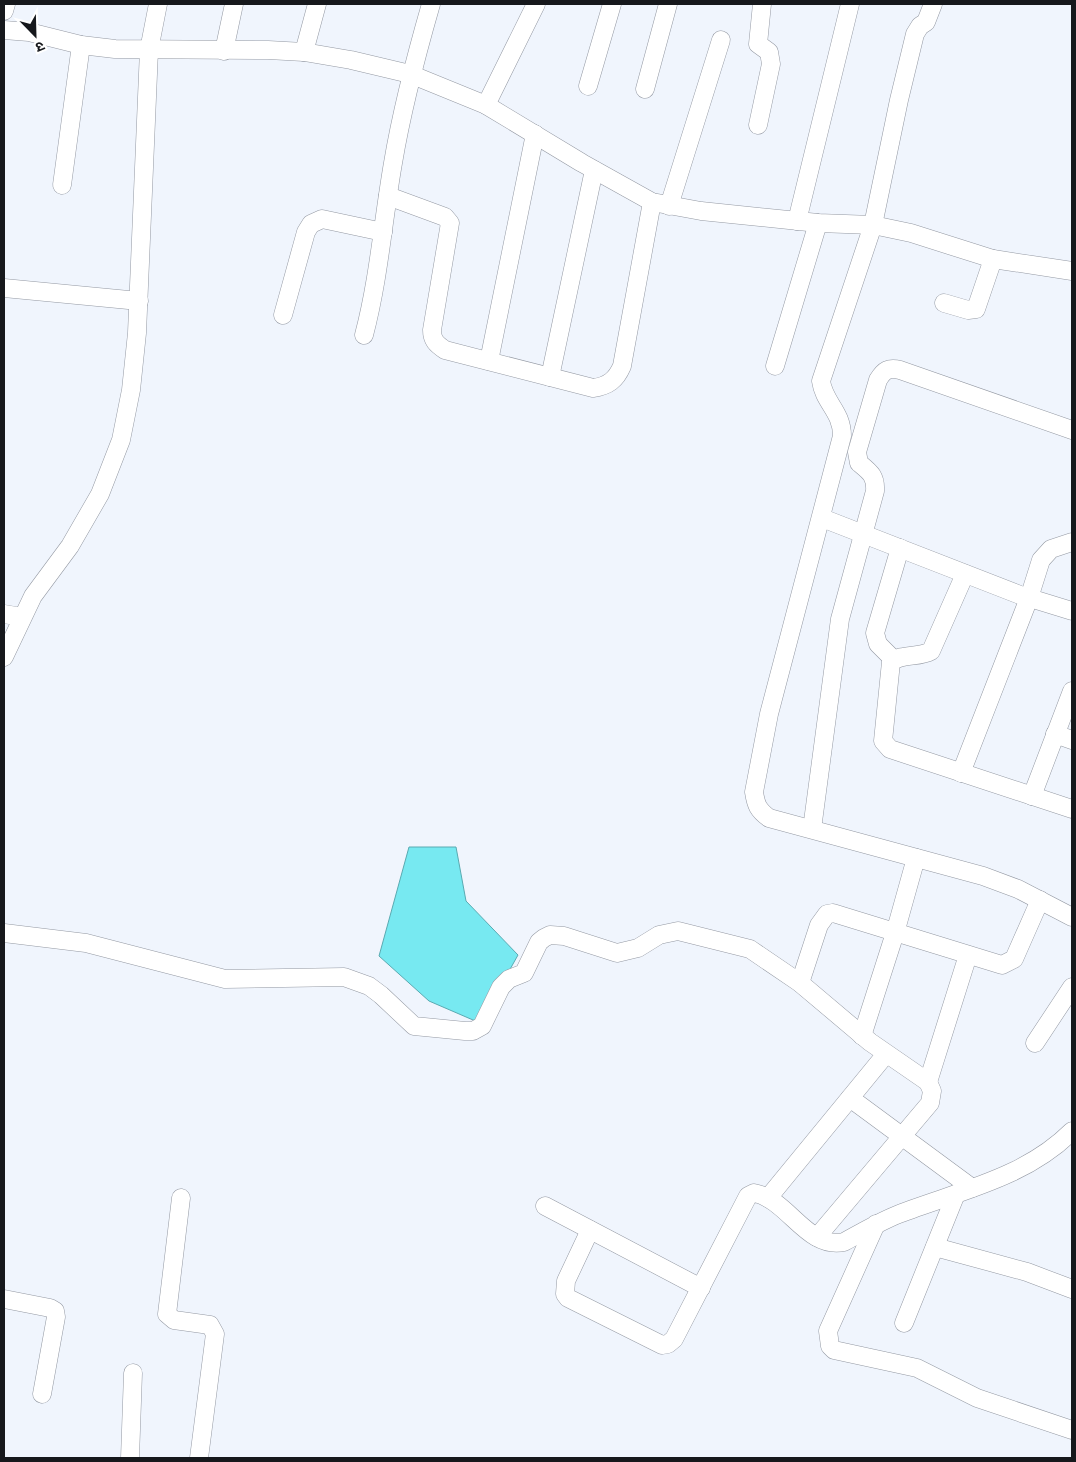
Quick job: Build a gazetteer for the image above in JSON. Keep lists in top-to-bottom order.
{
  "north": "bottom right"
}
